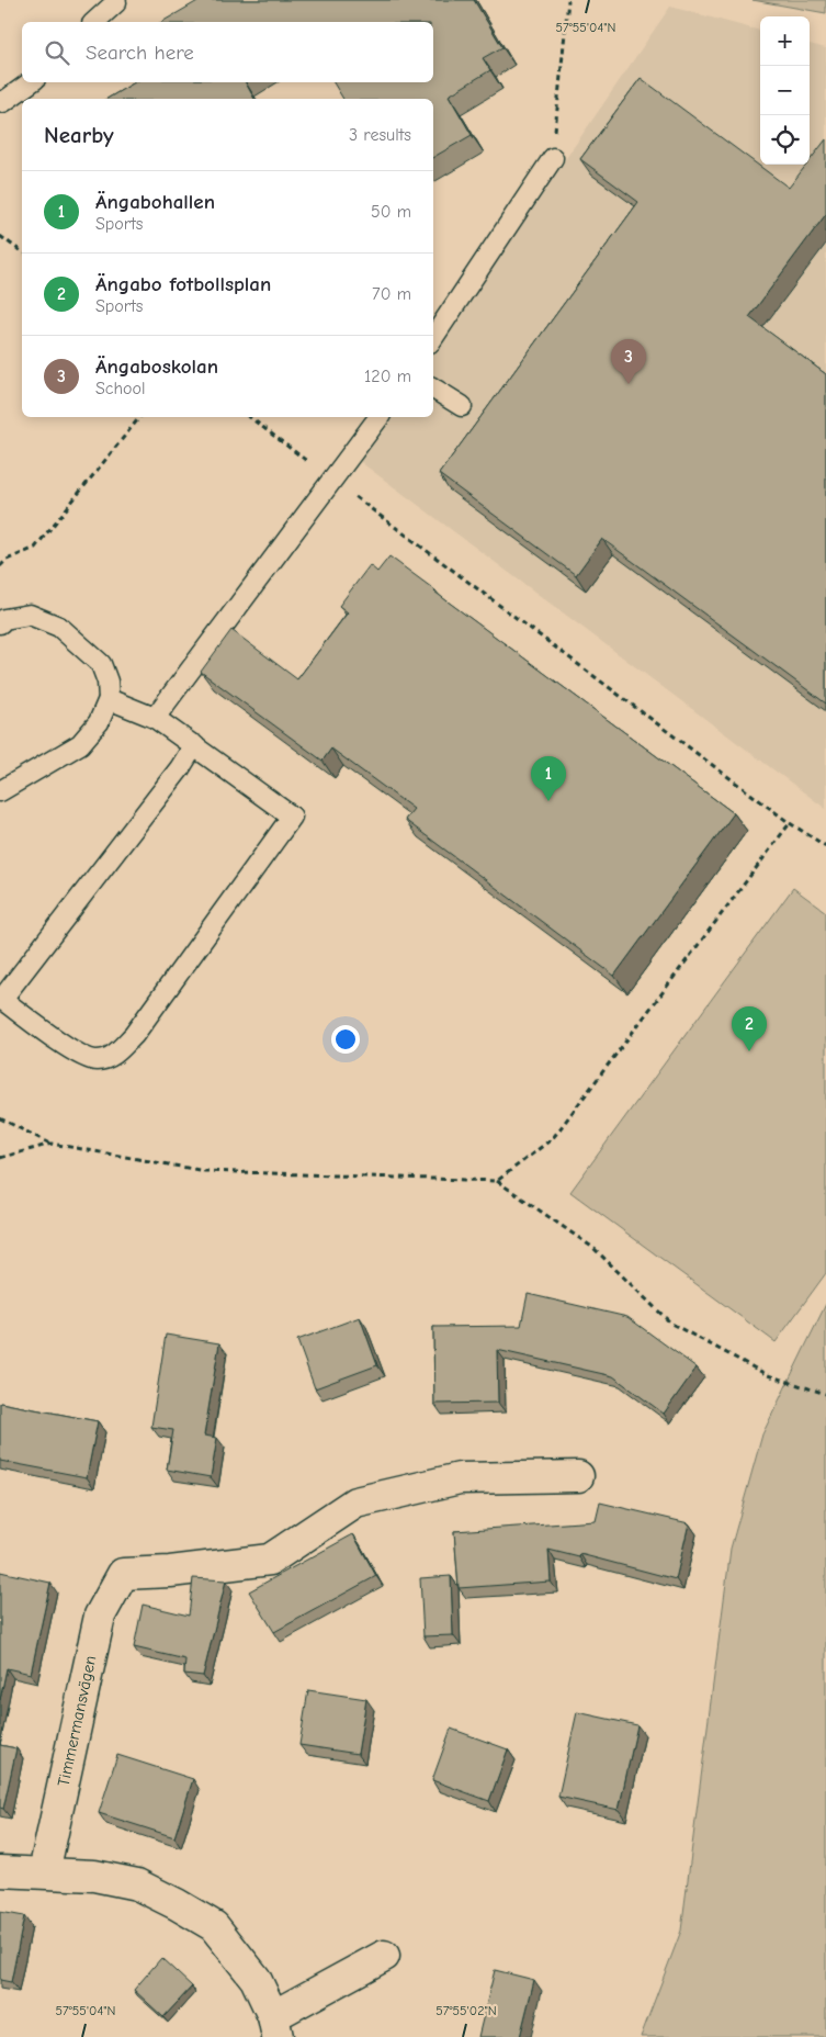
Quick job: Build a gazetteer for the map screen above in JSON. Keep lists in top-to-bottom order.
{
  "streets": {
    "street": ["Timmermansvägen"]
  },
  "page": {
    "map_buttons": ["+", "−"],
    "search": "Search here",
    "heading": ["Nearby", "3 results"],
    "list": [
      {
        "mark": "1",
        "name": "Ängabohallen",
        "note": "Sports",
        "value": "50 m"
      },
      {
        "mark": "2",
        "name": "Ängabo fotbollsplan",
        "note": "Sports",
        "value": "70 m"
      },
      {
        "mark": "3",
        "name": "Ängaboskolan",
        "note": "School",
        "value": "120 m"
      }
    ],
    "pins": ["3", "1", "2"]
  },
  "coordinates": ["57°55'04\"N", "57°55'02\"N"]
}
